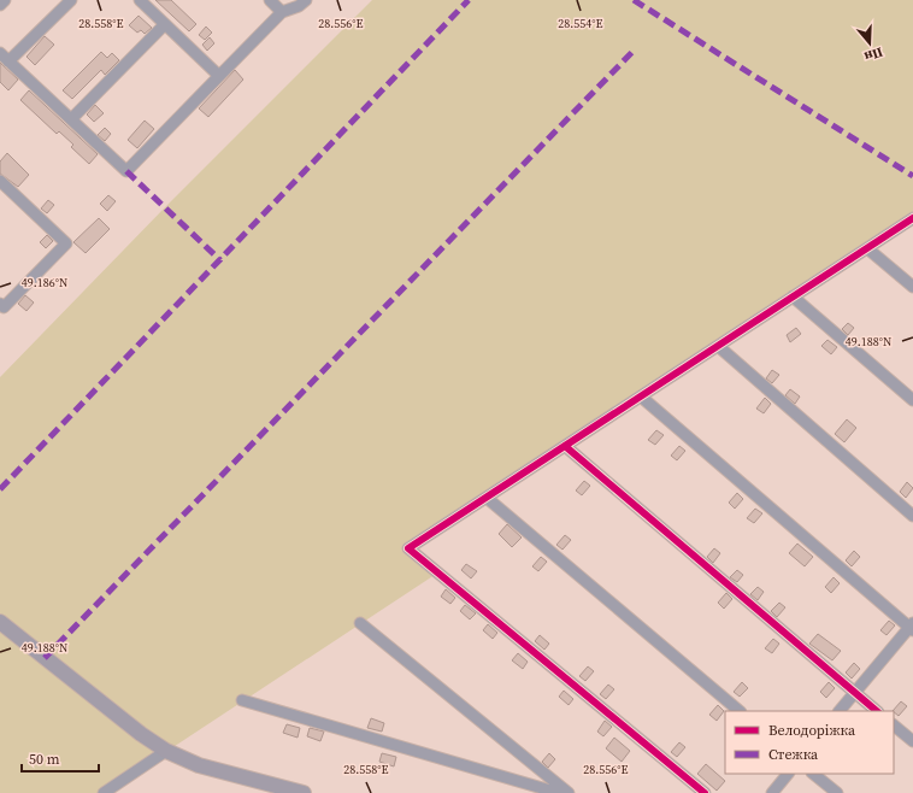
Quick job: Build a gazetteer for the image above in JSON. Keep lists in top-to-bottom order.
{
  "legend": ["Велодоріжка", "Стежка"],
  "scale_bar": "50 m",
  "north": "bottom",
  "coordinates": [
    "28.558°E",
    "28.556°E",
    "28.554°E",
    "49.186°N",
    "49.188°N"
  ]
}
